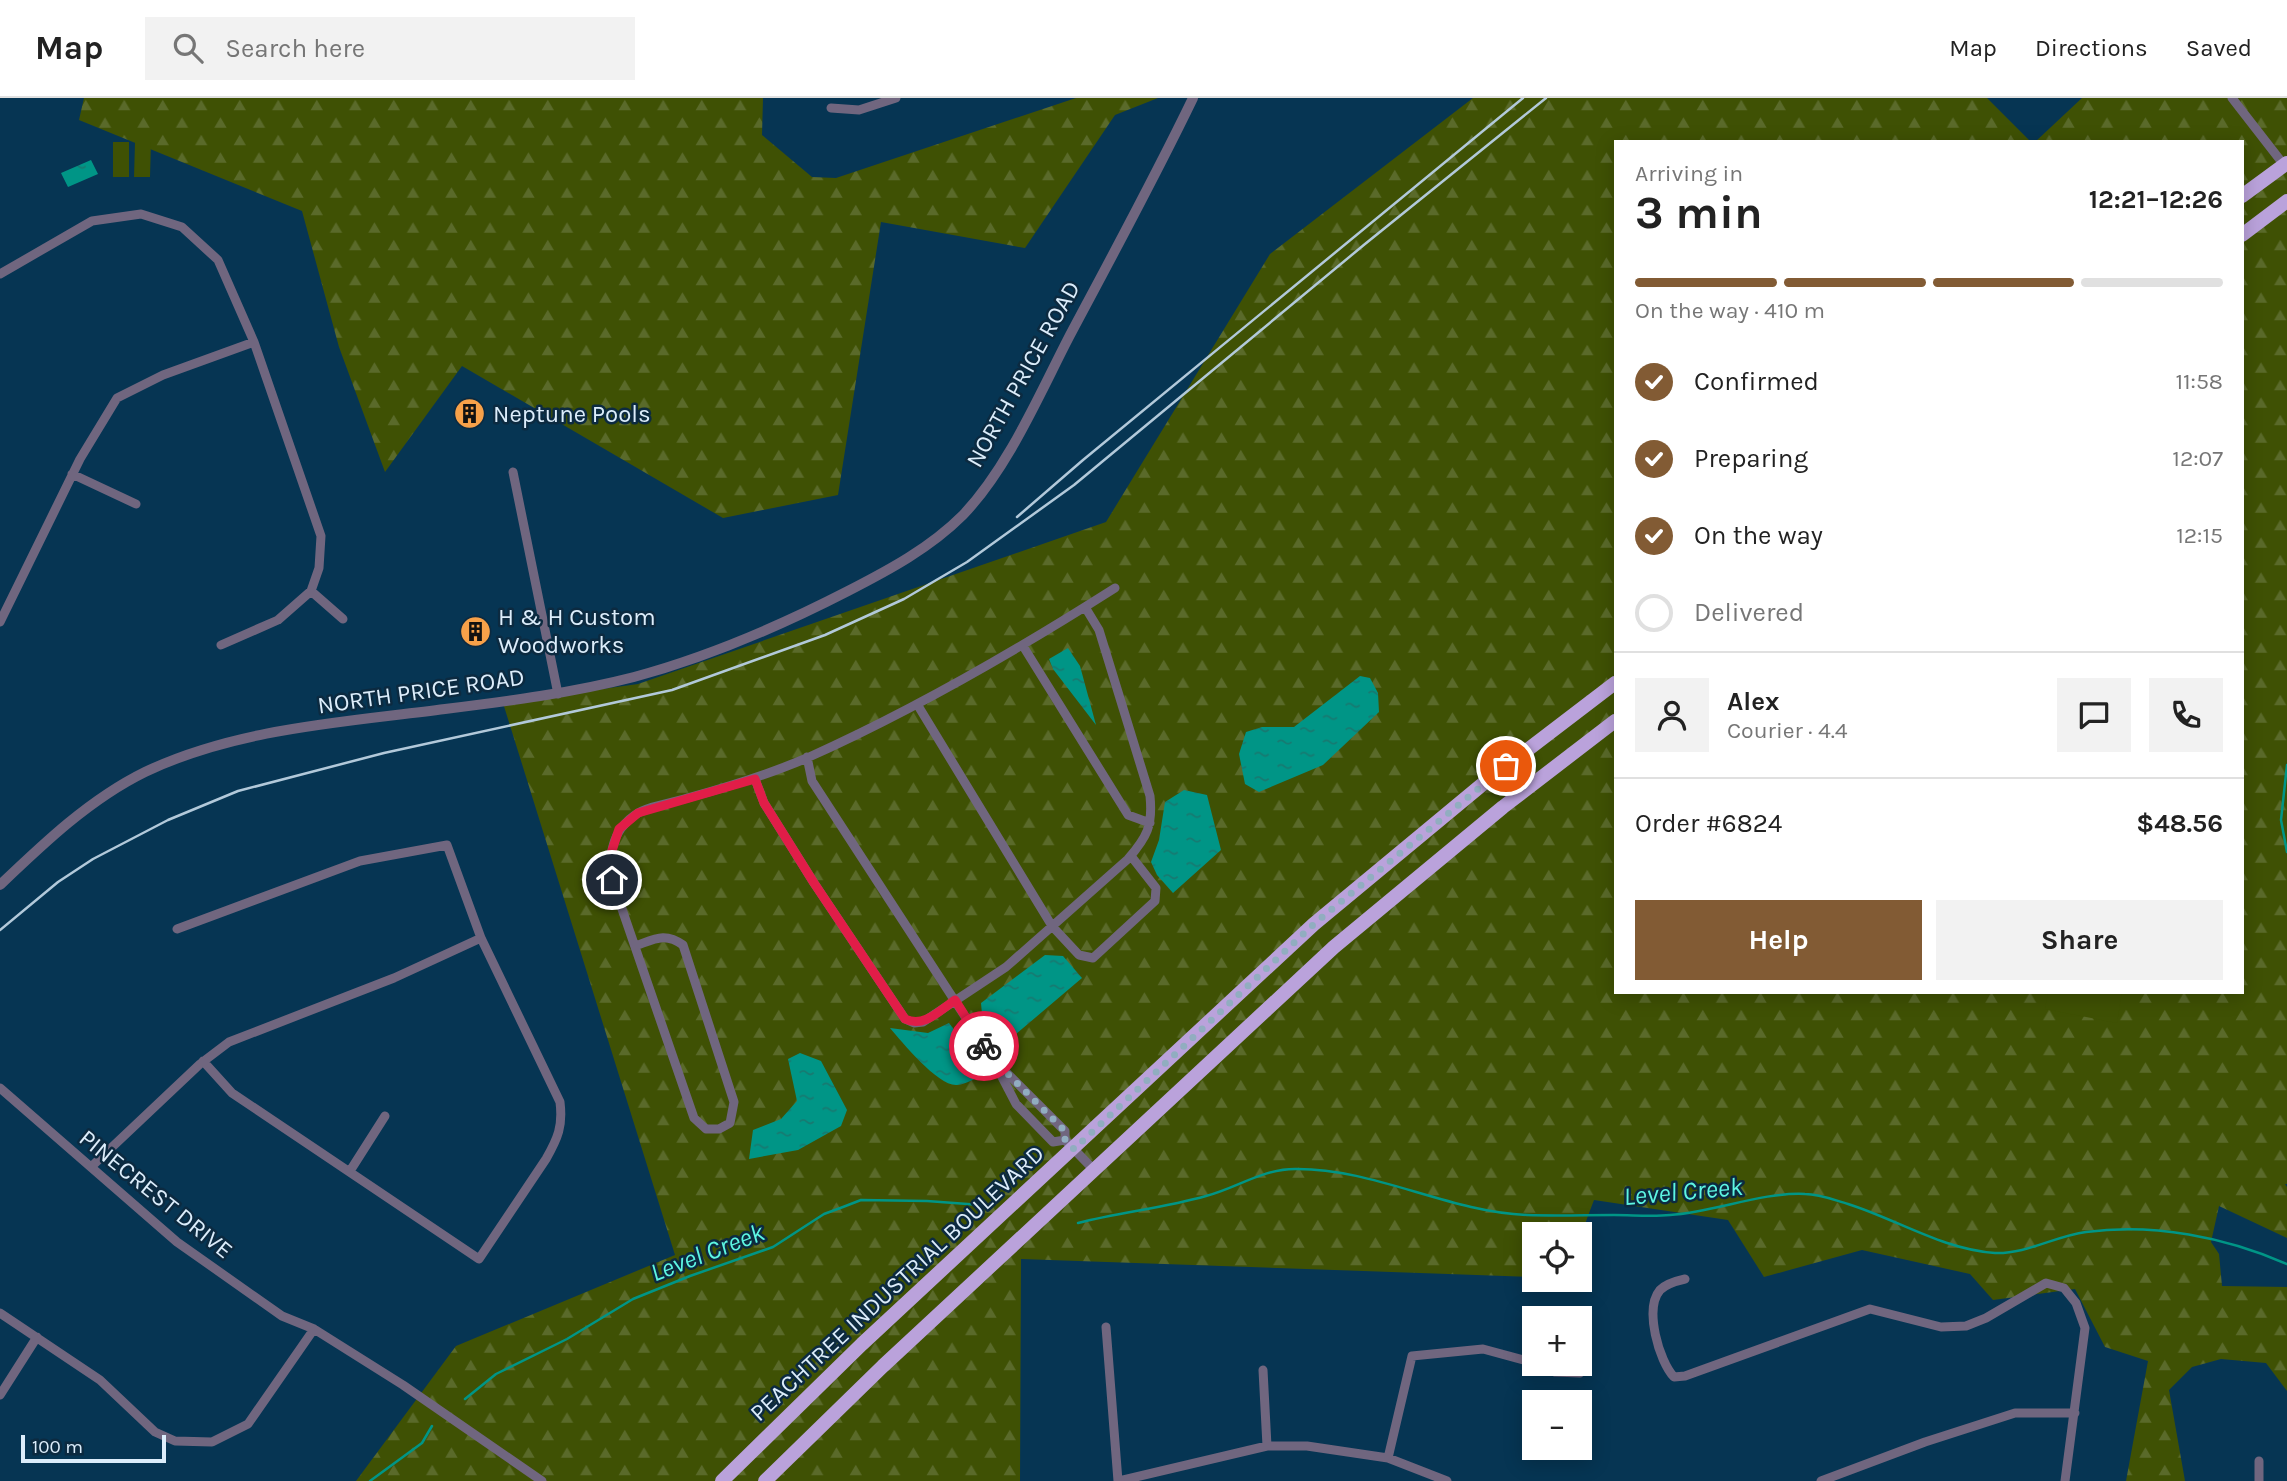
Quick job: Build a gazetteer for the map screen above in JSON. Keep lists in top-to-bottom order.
{
  "streets": {
    "highway": ["PEACHTREE INDUSTRIAL BOULEVARD"],
    "street": ["NORTH PRICE ROAD", "PINECREST DRIVE"]
  },
  "water": ["Level Creek"],
  "places": {
    "building": ["Neptune Pools", "H & H Custom Woodworks"]
  },
  "scale_bar": "100 m",
  "page": {
    "header": "Map",
    "search": "Search here",
    "nav": ["Map", "Directions", "Saved"],
    "heading": ["3 min", "Arriving in", "12:21–12:26"],
    "panel": [
      "Alex",
      "Courier · 4.4",
      "Order #6824",
      "$48.56"
    ],
    "bar": "On the way · 410 m",
    "list": [
      ["Confirmed", "11:58"],
      ["Preparing", "12:07"],
      ["On the way", "12:15"],
      "Delivered"
    ],
    "buttons": ["Help", "Share"],
    "map_buttons": ["+", "−"],
    "scale": "100 m"
  }
}
